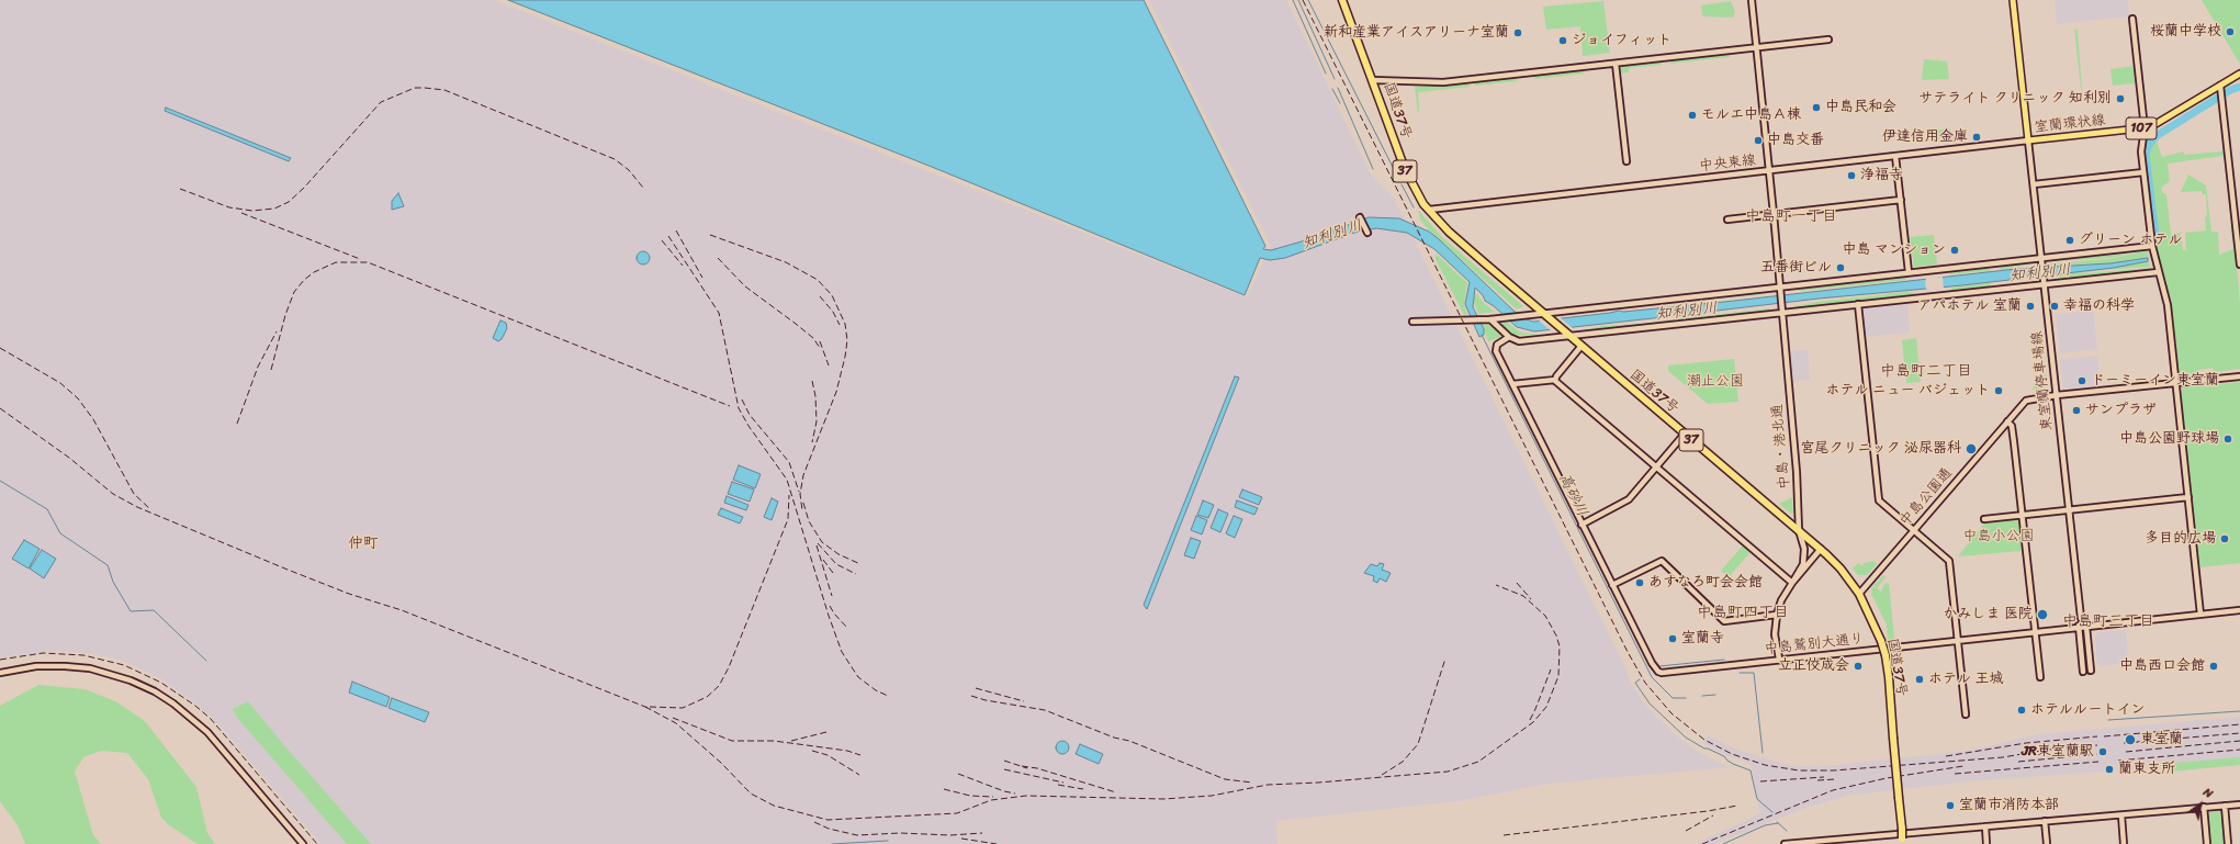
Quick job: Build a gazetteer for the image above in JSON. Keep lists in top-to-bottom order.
{
  "streets": {
    "highway": ["国道37号", "37"],
    "main road": ["室蘭環状線", "107"],
    "street": [
      "中央東線",
      "東室蘭停車場線",
      "中島・港北通",
      "中島公園通",
      "中島鷲別大通り"
    ]
  },
  "crossings": [
    ["国道37号", "中央東線"],
    ["国道37号", "中島・港北通"],
    ["国道37号", "中島公園通"],
    ["室蘭環状線", "中央東線"],
    ["室蘭環状線", "東室蘭停車場線"],
    ["中央東線", "東室蘭停車場線"],
    ["東室蘭停車場線", "中島公園通"],
    ["東室蘭停車場線", "中島鷲別大通り"]
  ],
  "districts": [
    "中島町一丁目",
    "中島町二丁目",
    "仲町",
    "中島町四丁目",
    "中島町三丁目"
  ],
  "water": ["知利別川", "高砂川"],
  "parks": ["潮止公園", "中島小公園"],
  "places": [
    "桜蘭中学校",
    "新和産業アイスアリーナ室蘭",
    "ジョイフィット",
    "サテライト クリニック 知利別",
    "中島民和会",
    "モルエ中島Ａ棟",
    "伊達信用金庫",
    "中島交番",
    "浄福寺",
    "グリーン ホテル",
    "中島 マンション",
    "五番街ビル",
    "アパホテル 室蘭",
    "幸福の科学",
    "ドーミーイン東室蘭",
    "ホテル ニュー バジェット",
    "サンプラザ",
    "中島公園野球場",
    "宮尾クリニック 泌尿器科",
    "多目的広場",
    "あすなろ町会会館",
    "かみしま 医院",
    "室蘭寺",
    "立正佼成会",
    "中島西口会館",
    "ホテル 王城",
    "ホテルルートイン",
    "東室蘭",
    "JR東室蘭駅",
    "蘭東支所",
    "室蘭市消防本部"
  ],
  "north": "top right"
}
